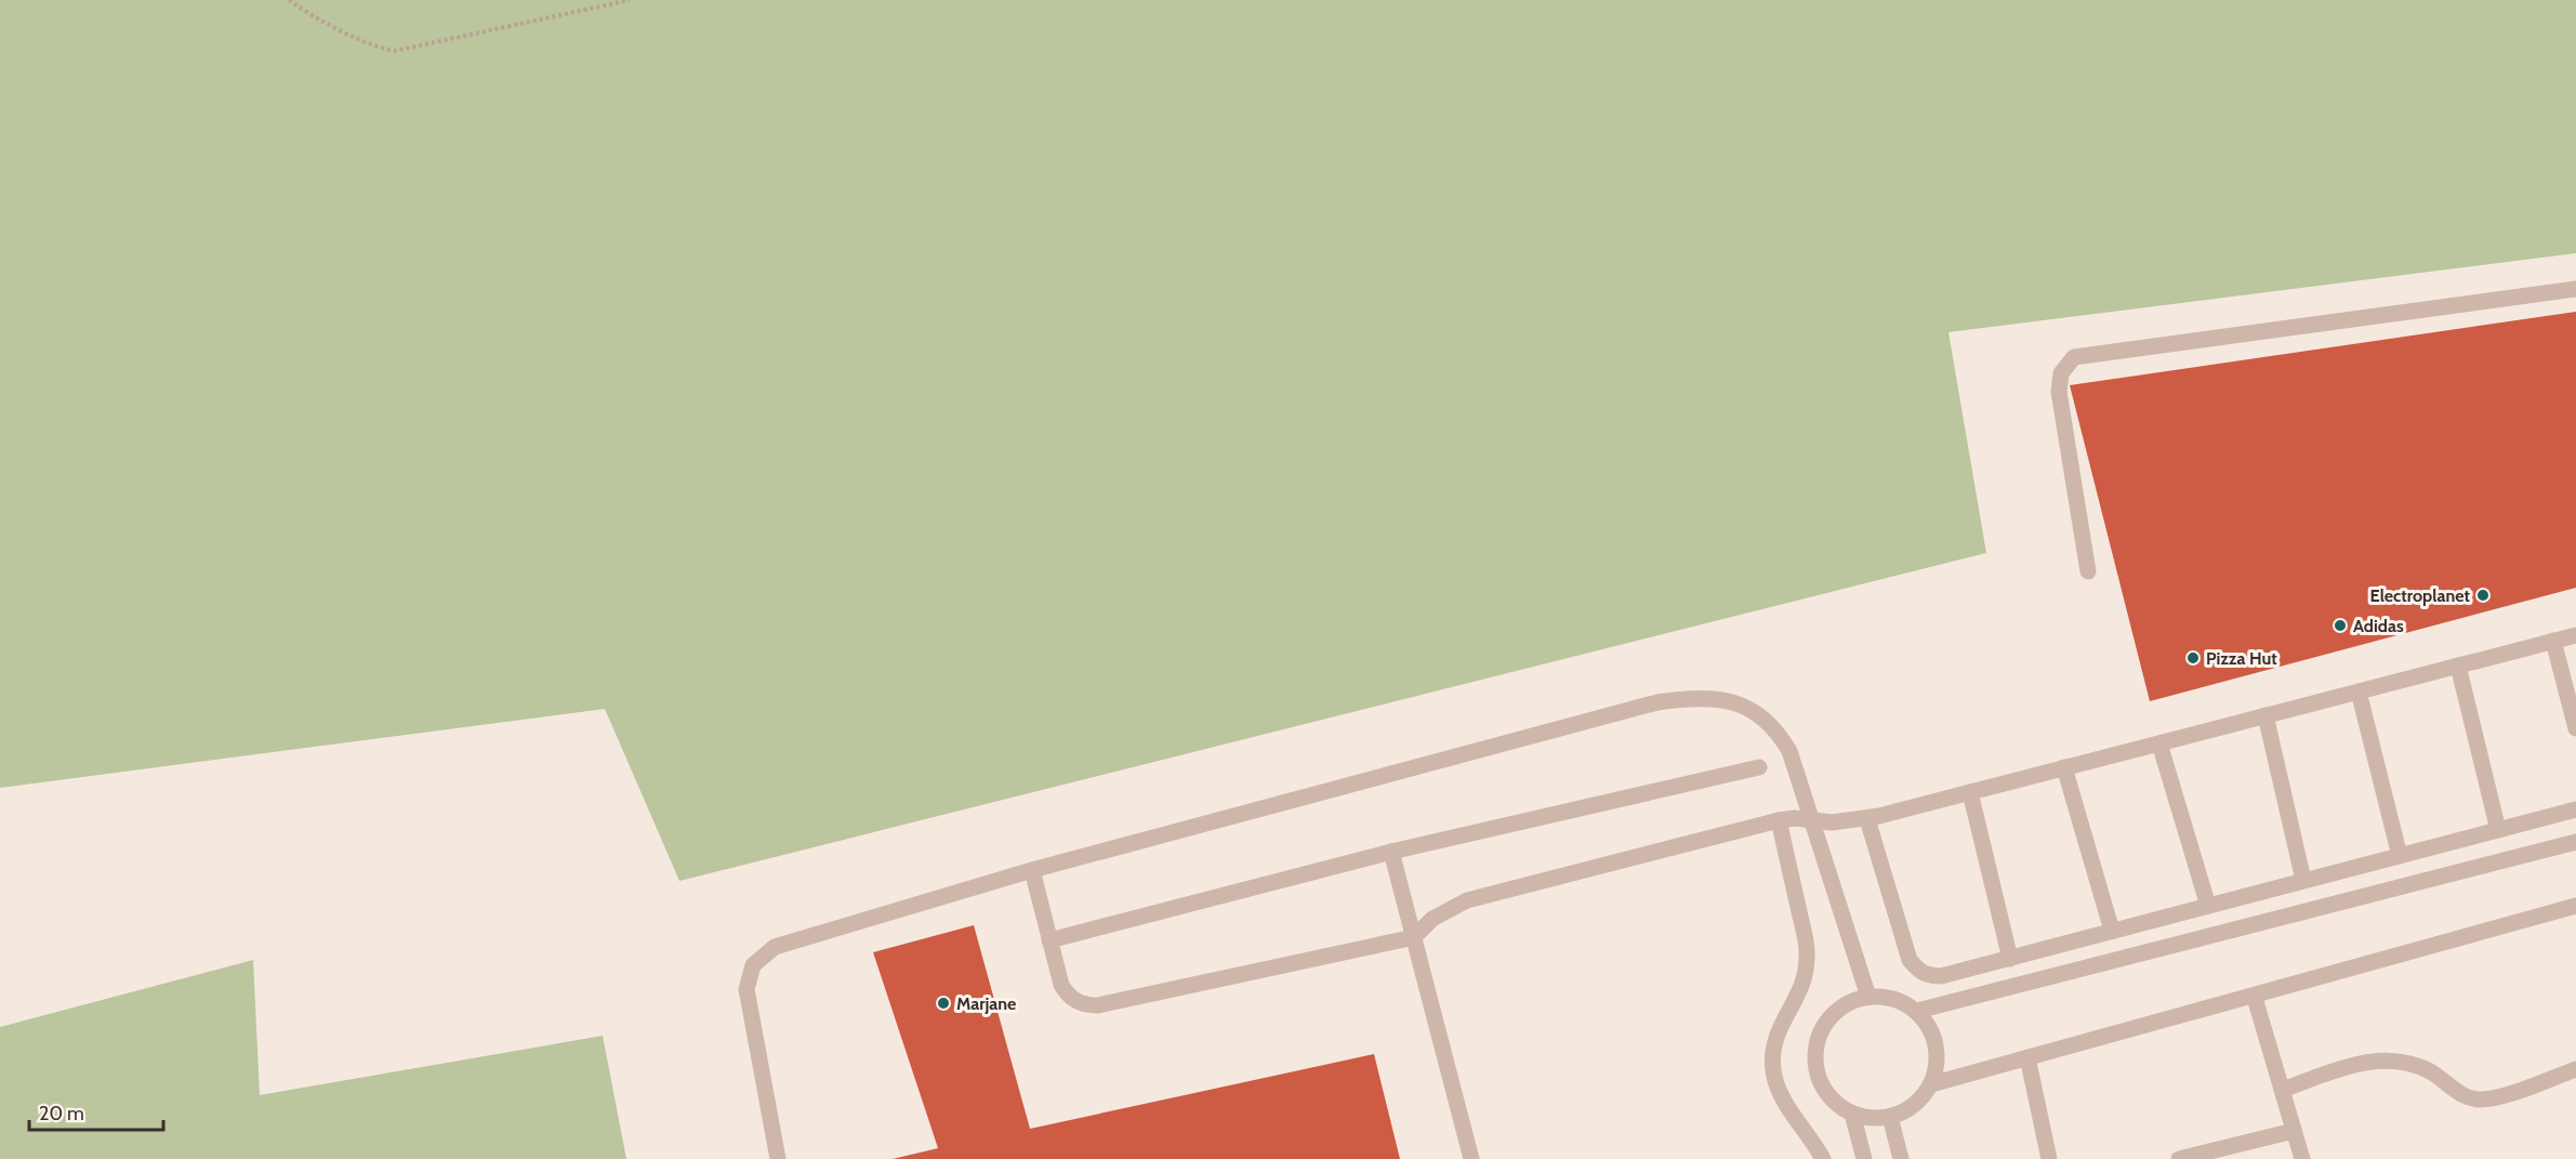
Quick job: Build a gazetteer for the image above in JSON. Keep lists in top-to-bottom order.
{
  "places": [
    "Electroplanet",
    "Adidas",
    "Pizza Hut",
    "Marjane"
  ],
  "scale_bar": "20 m"
}
